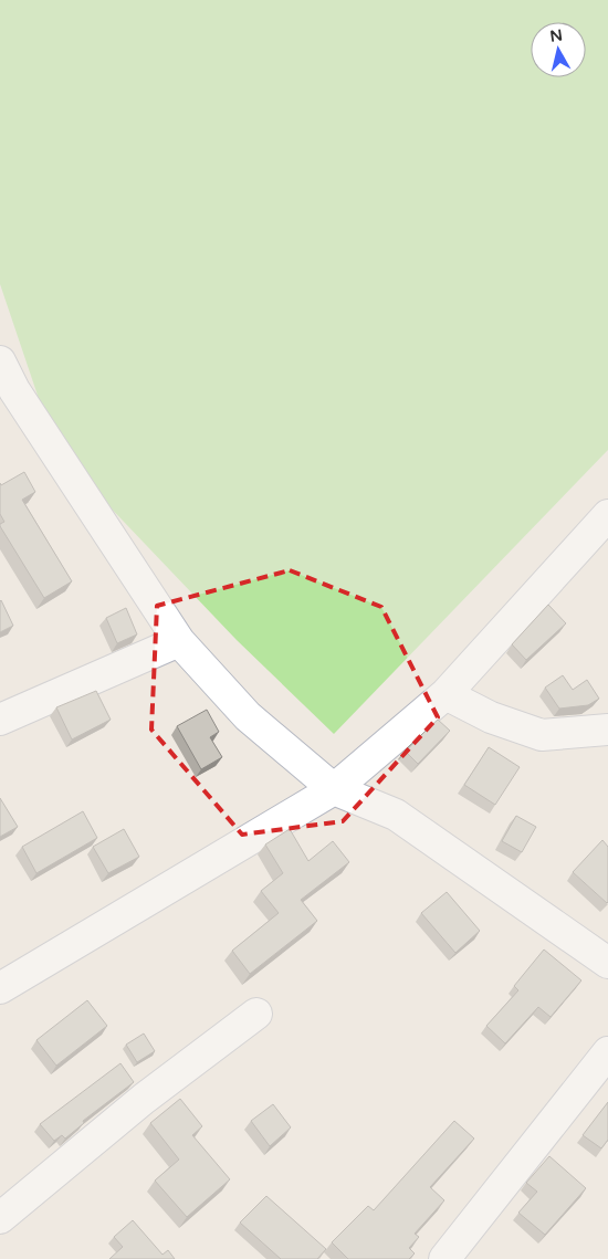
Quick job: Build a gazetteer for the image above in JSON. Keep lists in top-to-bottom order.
{
  "north": "top"
}
